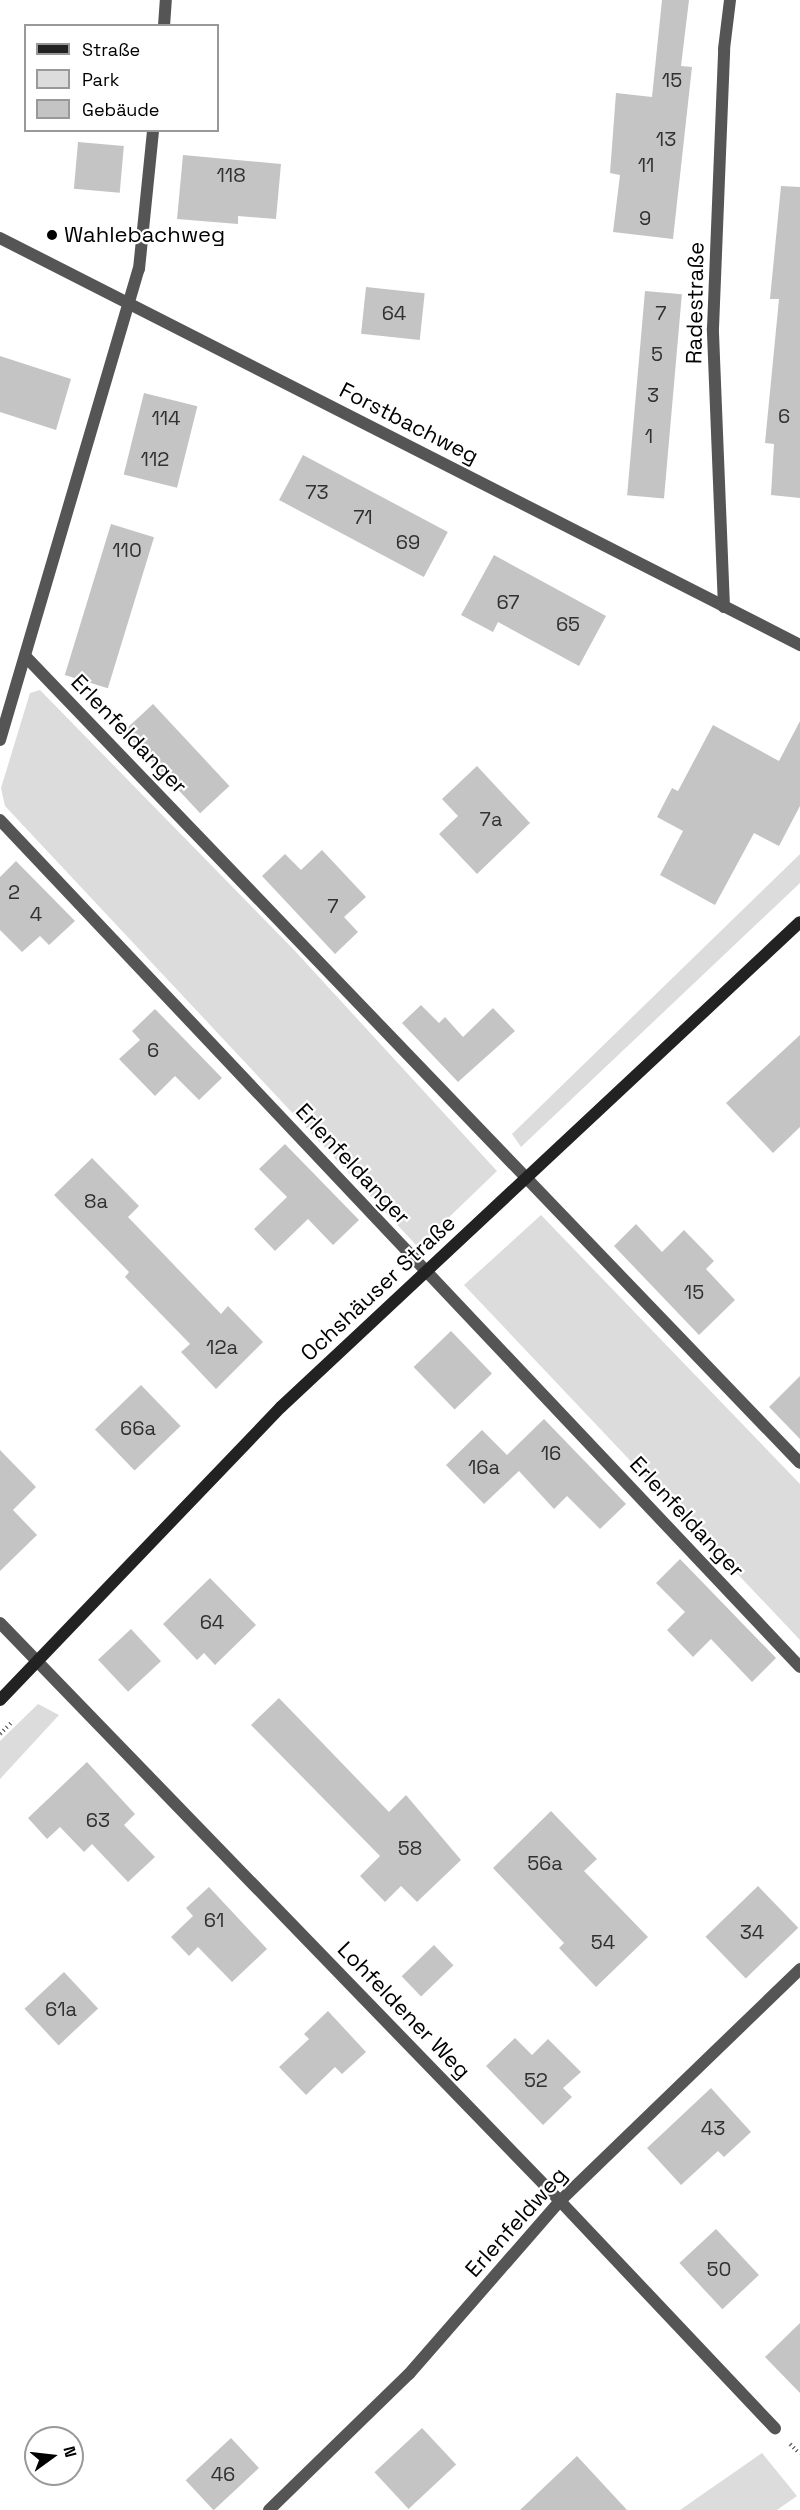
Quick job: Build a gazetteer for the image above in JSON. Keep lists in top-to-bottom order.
{
  "streets": {
    "main road": ["Ochshäuser Straße"],
    "street": [
      "Radestraße",
      "Forstbachweg",
      "Erlenfeldanger",
      "Lohfeldener Weg",
      "Erlenfeldweg"
    ]
  },
  "crossings": [
    ["Radestraße", "Forstbachweg"],
    ["Erlenfeldanger", "Ochshäuser Straße"],
    ["Ochshäuser Straße", "Lohfeldener Weg"],
    ["Lohfeldener Weg", "Erlenfeldweg"]
  ],
  "places": ["Wahlebachweg"],
  "house_numbers": [
    "15",
    "13",
    "11",
    "118",
    "9",
    "64",
    "7",
    "5",
    "3",
    "6",
    "114",
    "1",
    "112",
    "73",
    "71",
    "69",
    "110",
    "67",
    "65",
    "7a",
    "2",
    "7",
    "4",
    "6",
    "8a",
    "15",
    "12a",
    "66a",
    "16",
    "16a",
    "64",
    "63",
    "58",
    "56a",
    "61",
    "34",
    "54",
    "61a",
    "52",
    "43",
    "50",
    "46"
  ],
  "legend": ["Straße", "Park", "Gebäude"],
  "north": "right"
}
